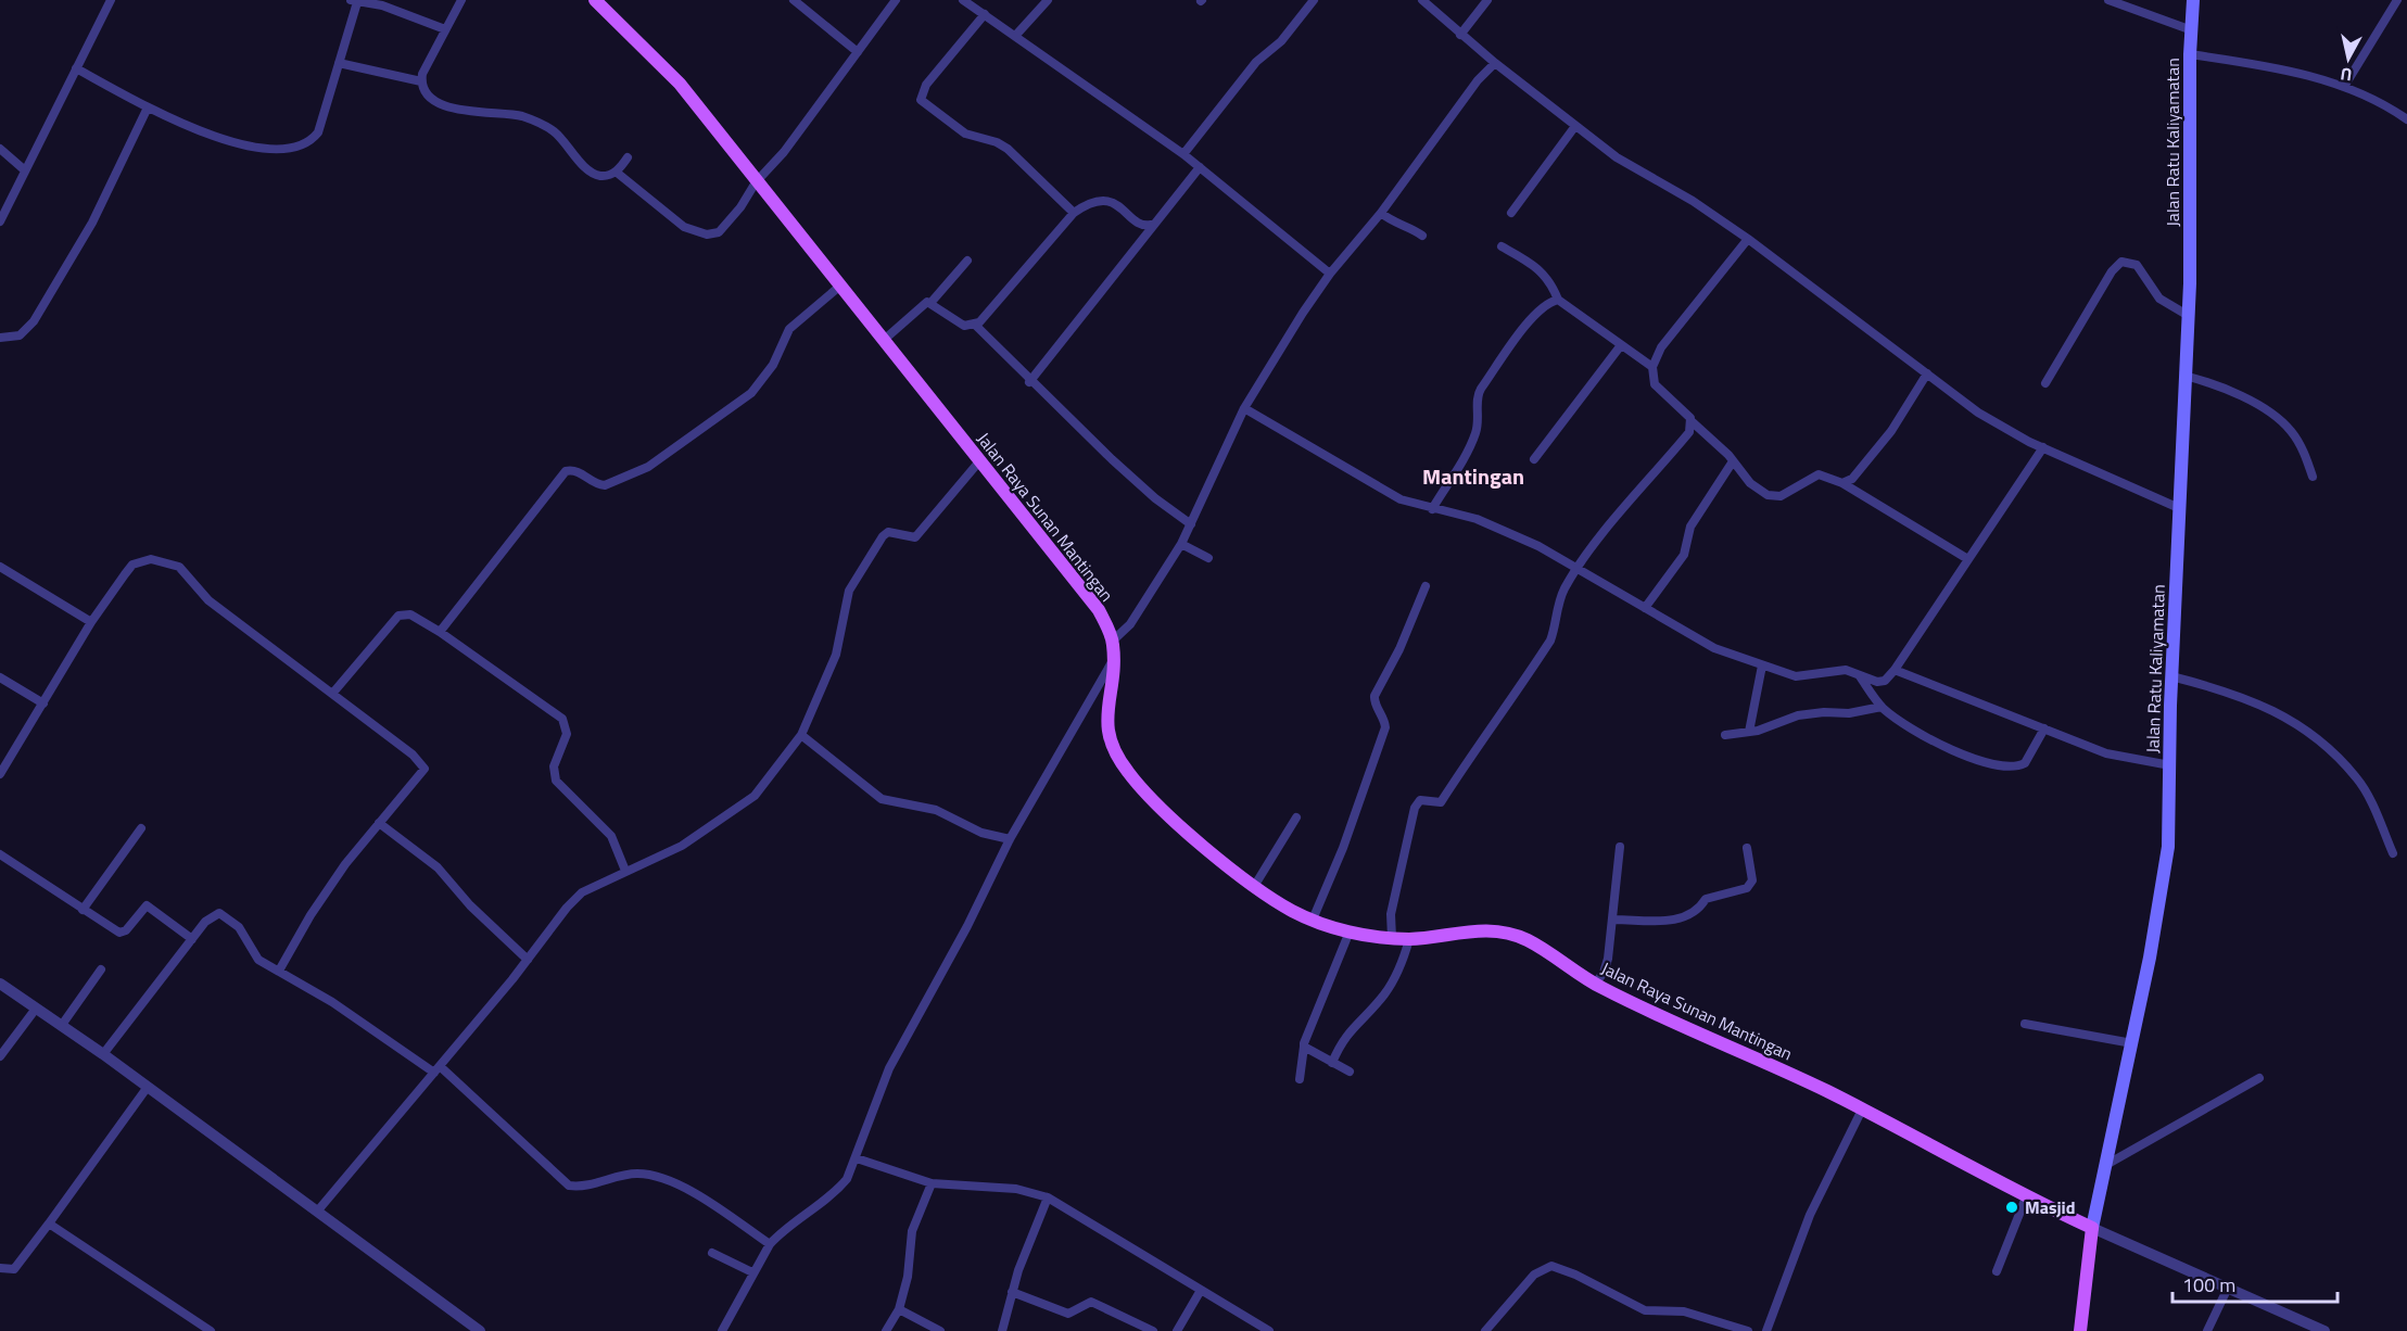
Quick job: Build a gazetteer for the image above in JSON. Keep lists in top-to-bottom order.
{
  "streets": {
    "main road": ["Jalan Ratu Kaliyamatan", "Jalan Raya Sunan Mantingan"]
  },
  "crossings": [
    ["Jalan Ratu Kaliyamatan", "Jalan Raya Sunan Mantingan"]
  ],
  "districts": ["Mantingan"],
  "places": ["Masjid"],
  "scale_bar": "100 m",
  "north": "bottom"
}
